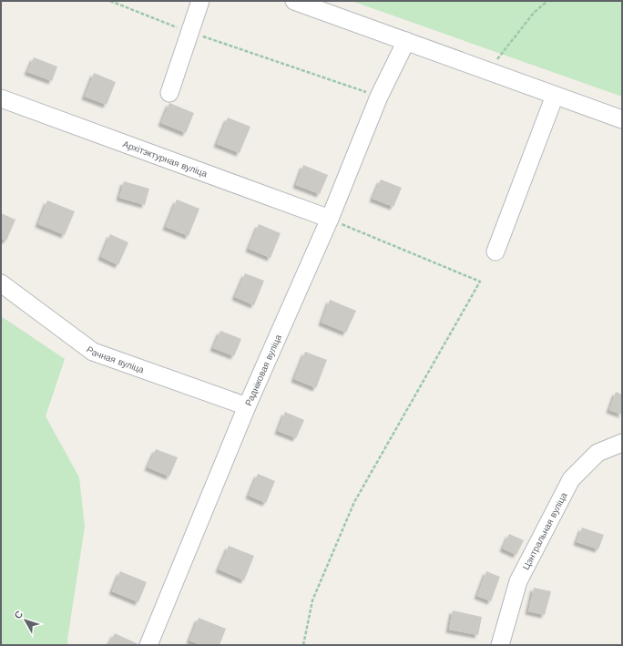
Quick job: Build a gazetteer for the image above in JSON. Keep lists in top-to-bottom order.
{
  "streets": {
    "street": [
      "Архітэктурная вуліца",
      "Рачная вуліца",
      "Радніковая вуліца",
      "Цэнтральная вуліца"
    ]
  },
  "crossings": [
    ["Архітэктурная вуліца", "Радніковая вуліца"],
    ["Рачная вуліца", "Радніковая вуліца"]
  ],
  "north": "top left"
}
